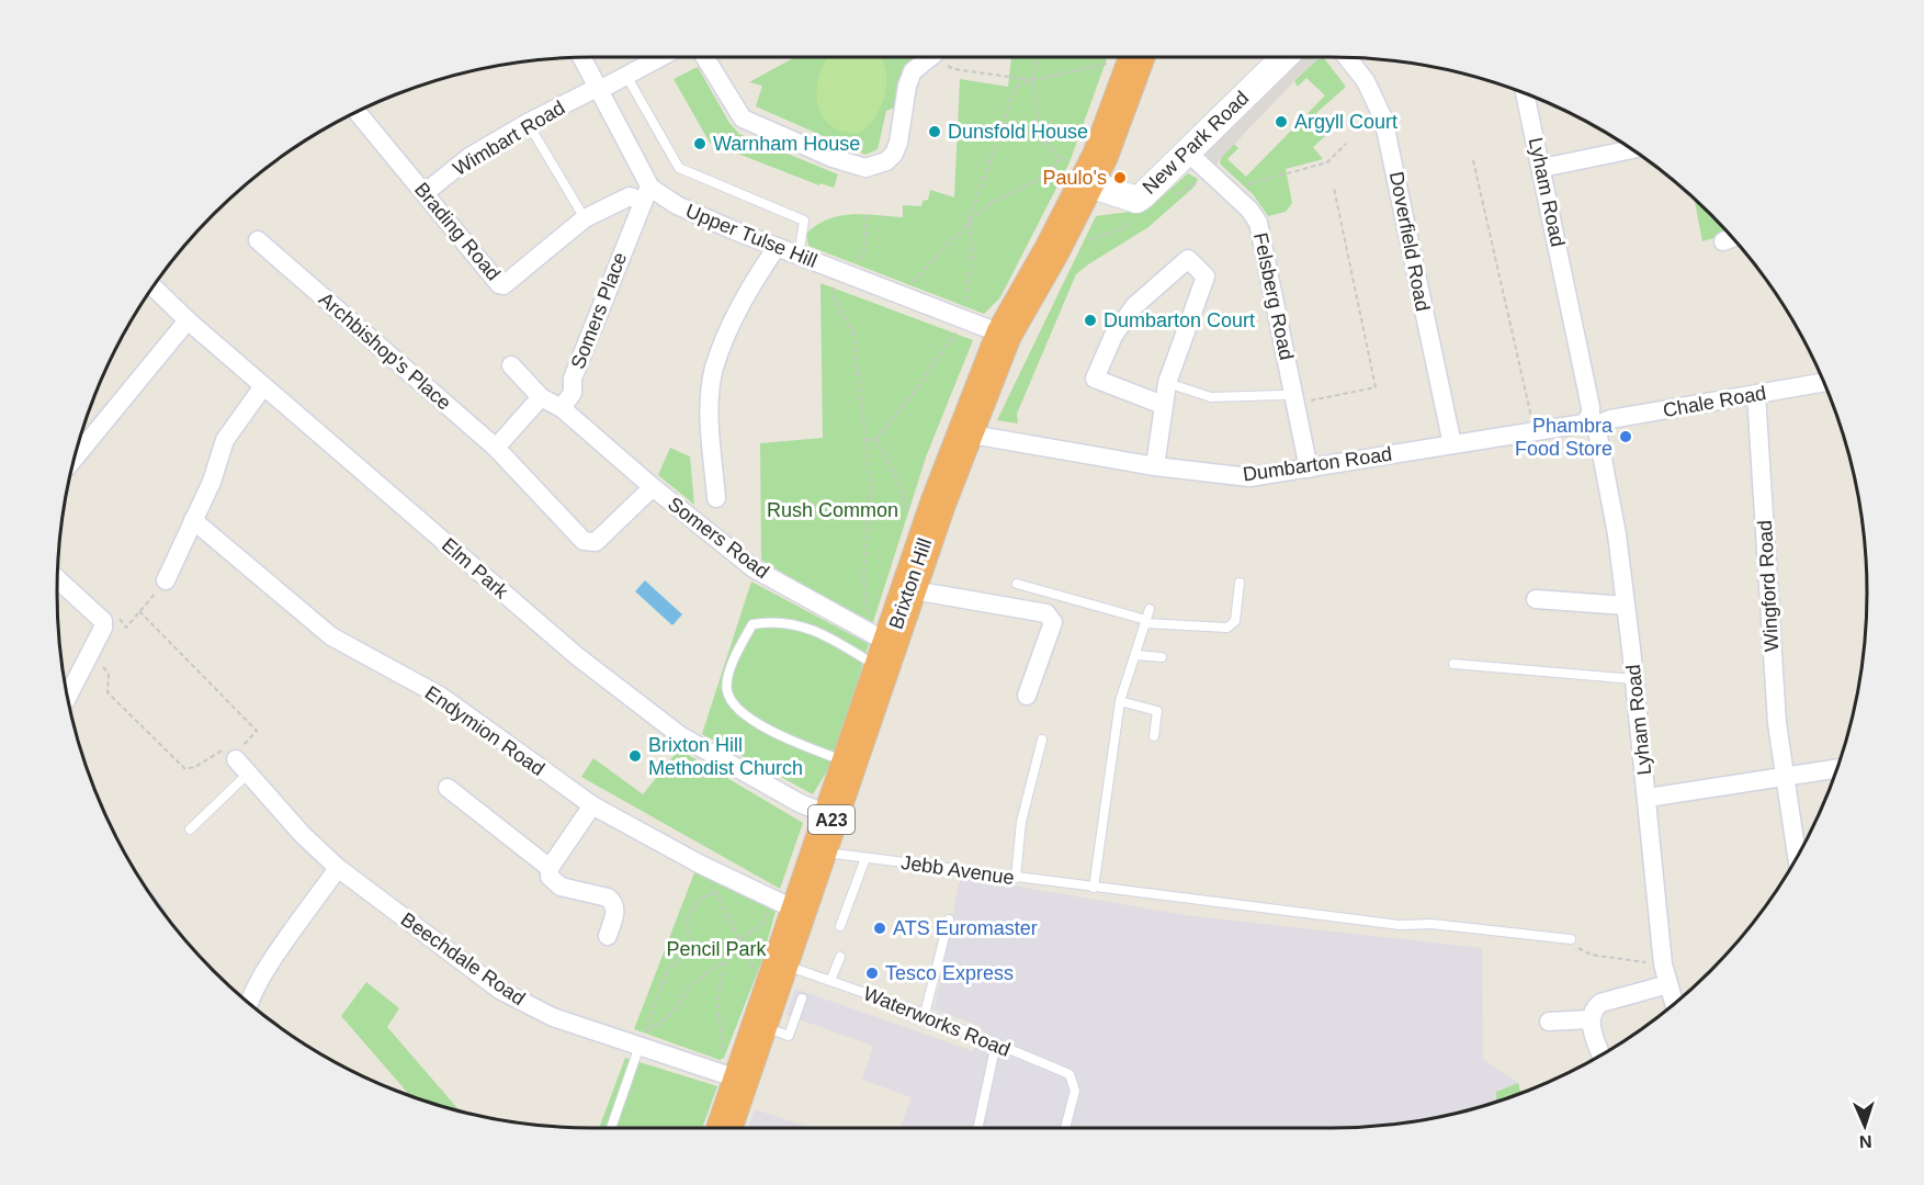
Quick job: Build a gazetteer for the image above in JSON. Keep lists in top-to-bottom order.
{
  "streets": {
    "highway": ["Brixton Hill", "A23"],
    "street": [
      "Wimbart Road",
      "New Park Road",
      "Lyham Road",
      "Brading Road",
      "Upper Tulse Hill",
      "Doverfield Road",
      "Felsberg Road",
      "Somers Place",
      "Archbishop's Place",
      "Chale Road",
      "Dumbarton Road",
      "Somers Road",
      "Elm Park",
      "Wingford Road",
      "Endymion Road",
      "Beechdale Road"
    ],
    "lane": ["Jebb Avenue", "Waterworks Road"]
  },
  "crossings": [
    ["Wimbart Road", "Brading Road"],
    ["Wimbart Road", "Upper Tulse Hill"],
    ["New Park Road", "Felsberg Road"],
    ["New Park Road", "Brixton Hill"],
    ["Lyham Road", "Chale Road"],
    ["Lyham Road", "Dumbarton Road"],
    ["Brading Road", "Upper Tulse Hill"],
    ["Brading Road", "Somers Place"],
    ["Upper Tulse Hill", "Somers Place"],
    ["Upper Tulse Hill", "Brixton Hill"],
    ["Doverfield Road", "Dumbarton Road"],
    ["Felsberg Road", "Dumbarton Road"],
    ["Somers Place", "Somers Road"],
    ["Archbishop's Place", "Somers Road"],
    ["Chale Road", "Dumbarton Road"],
    ["Chale Road", "Wingford Road"],
    ["Dumbarton Road", "Brixton Hill"],
    ["Somers Road", "Brixton Hill"],
    ["Elm Park", "Brixton Hill"],
    ["Brixton Hill", "Endymion Road"],
    ["Brixton Hill", "Jebb Avenue"],
    ["Brixton Hill", "Beechdale Road"],
    ["Brixton Hill", "Waterworks Road"]
  ],
  "parks": ["Rush Common", "Pencil Park"],
  "places": [
    "Argyll Court",
    "Dunsfold House",
    "Warnham House",
    "Paulo's",
    "Dumbarton Court",
    "Phambra Food Store",
    "Brixton Hill Methodist Church",
    "ATS Euromaster",
    "Tesco Express"
  ],
  "north": "bottom"
}
